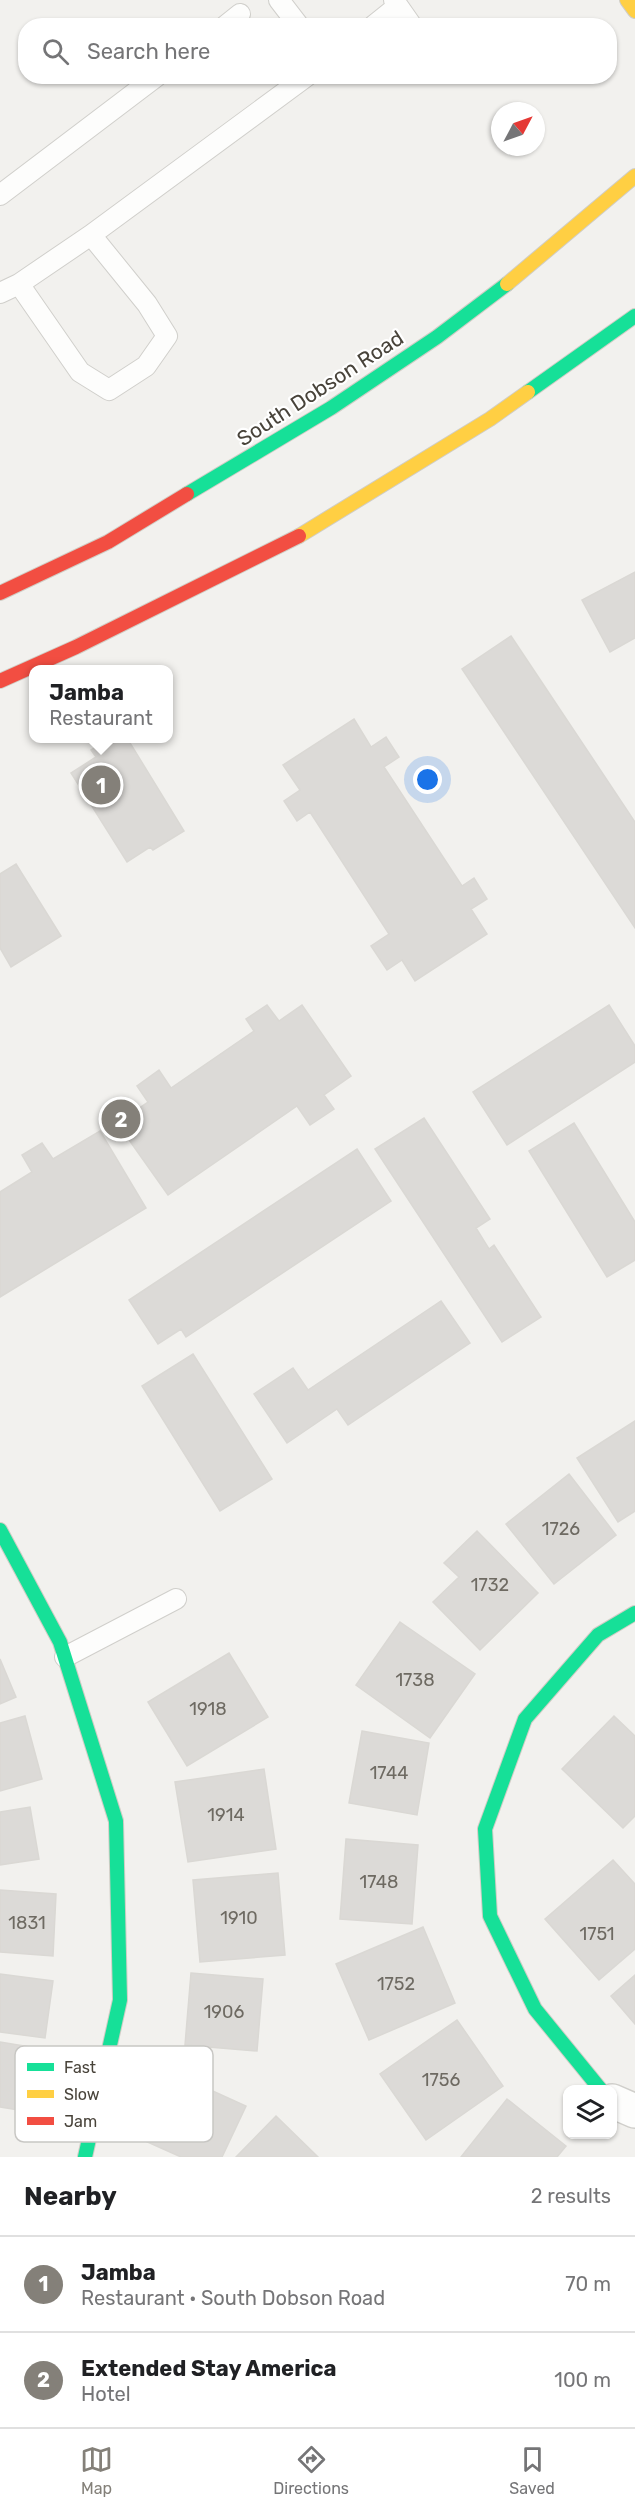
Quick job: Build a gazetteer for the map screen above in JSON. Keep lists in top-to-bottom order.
{
  "streets": {
    "main road": ["South Dobson Road"]
  },
  "house_numbers": [
    "1726",
    "1732",
    "1738",
    "1918",
    "1744",
    "1914",
    "1748",
    "1910",
    "1831",
    "1751",
    "1752",
    "1906",
    "1756"
  ],
  "legend": ["Fast", "Slow", "Jam"],
  "north": "top right",
  "page": {
    "search": "Search here",
    "popup": ["Jamba", "Restaurant"],
    "pins": ["1", "2"],
    "heading": ["Nearby", "2 results"],
    "list": [
      {
        "mark": "1",
        "name": "Jamba",
        "note": "Restaurant · South Dobson Road",
        "value": "70 m"
      },
      {
        "mark": "2",
        "name": "Extended Stay America",
        "note": "Hotel",
        "value": "100 m"
      }
    ],
    "nav": ["Map", "Directions", "Saved"]
  }
}
